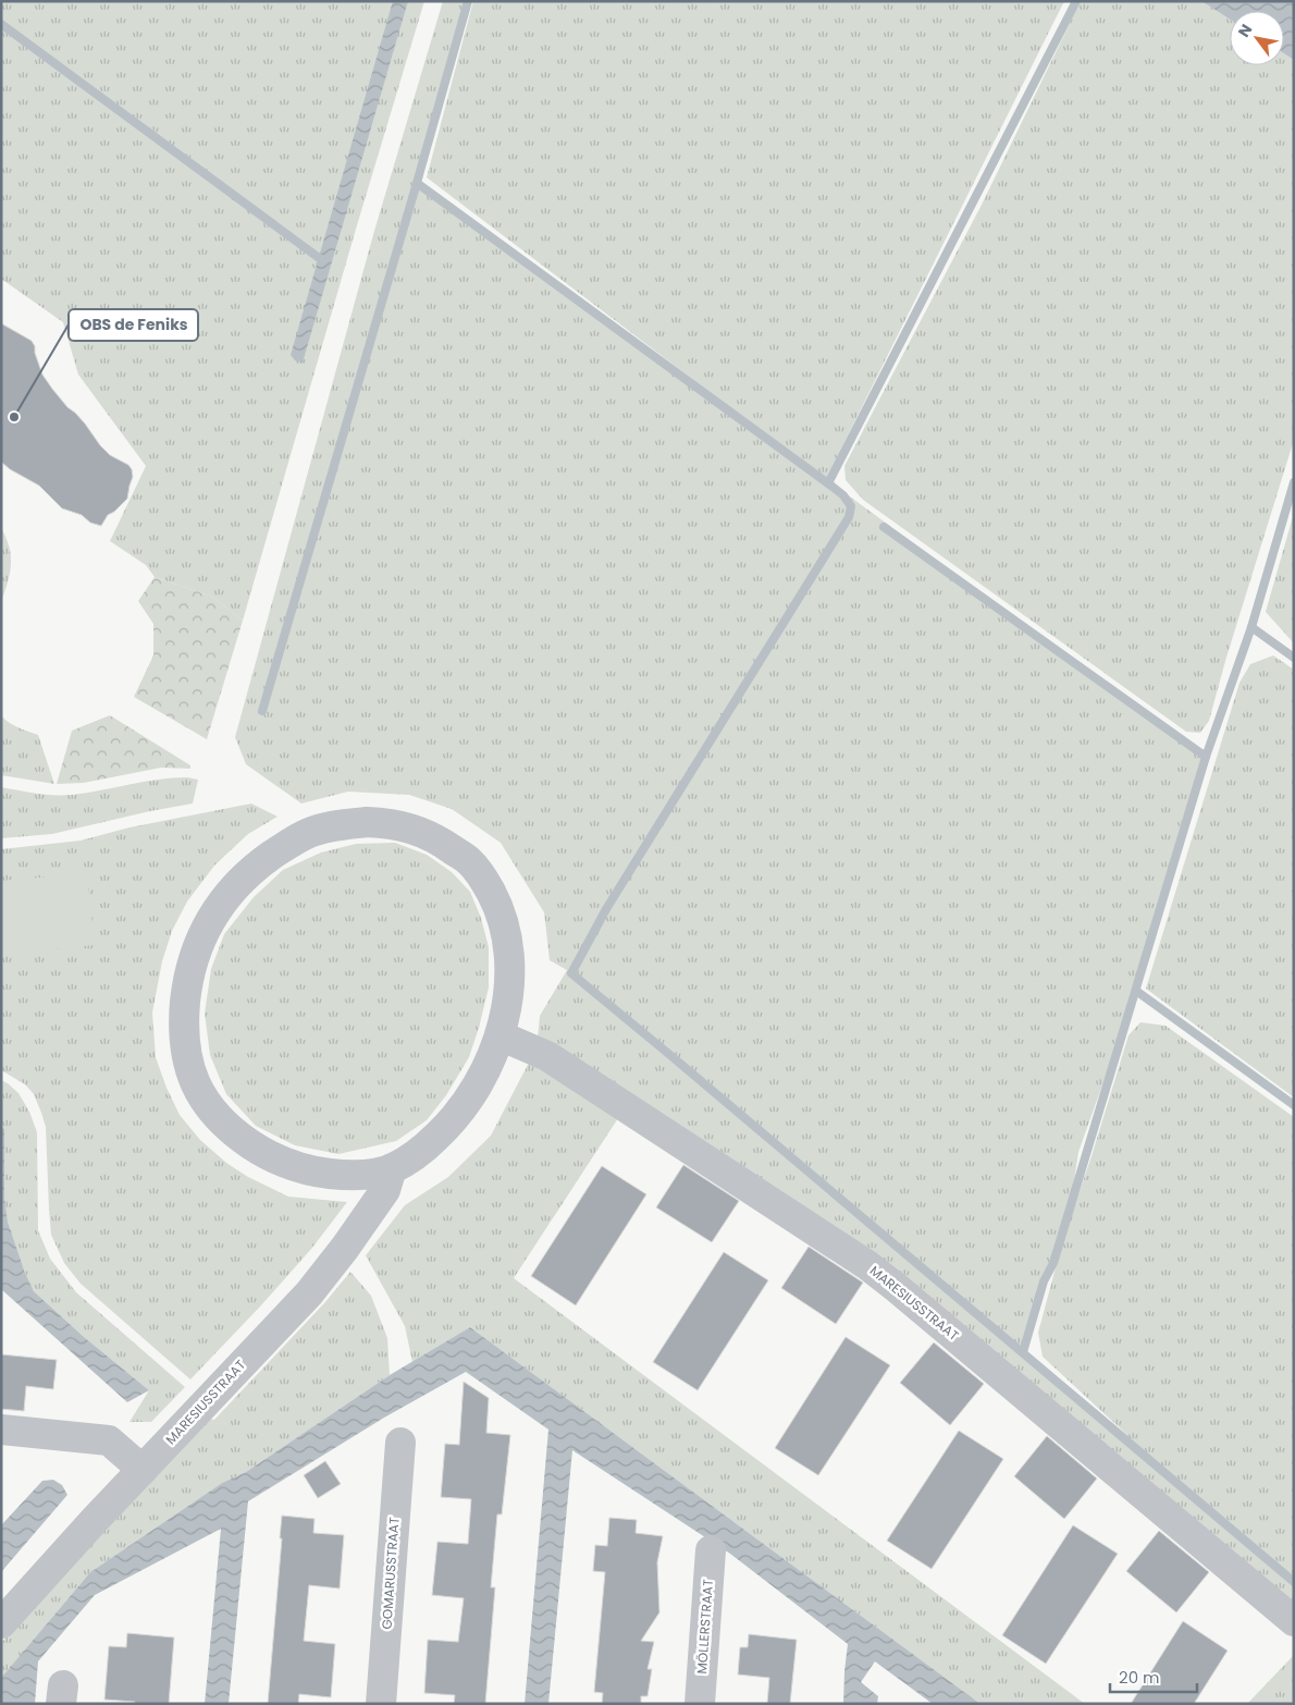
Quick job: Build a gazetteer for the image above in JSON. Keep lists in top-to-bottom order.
{
  "streets": {
    "street": ["MARESIUSSTRAAT", "GOMARUSSTRAAT", "MÖLLERSTRAAT"]
  },
  "places": ["OBS de Feniks"],
  "scale_bar": "20 m",
  "north": "top left"
}
